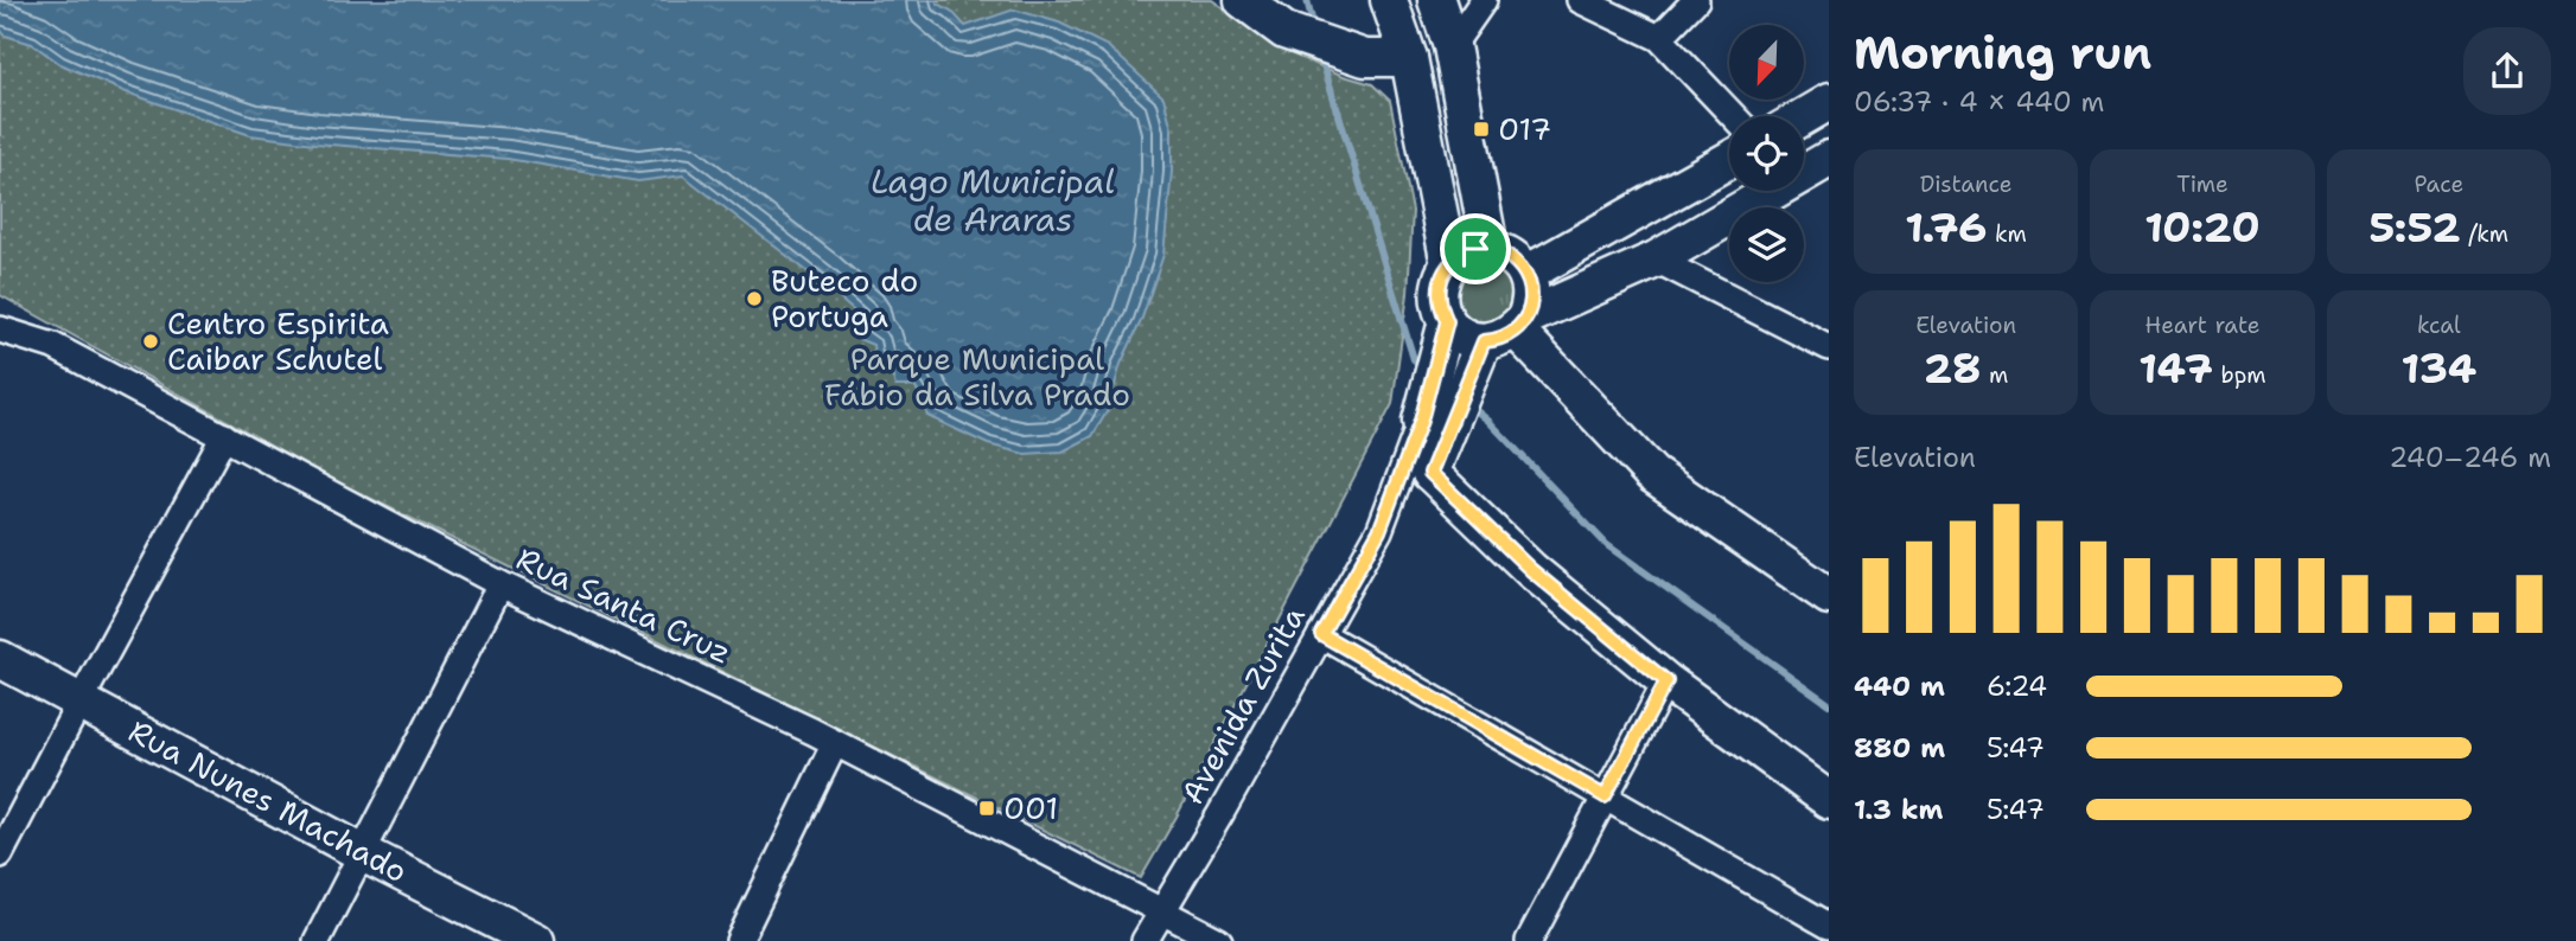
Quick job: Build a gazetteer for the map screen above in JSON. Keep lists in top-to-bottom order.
{
  "streets": {
    "main road": ["Rua Nunes Machado"],
    "street": ["Rua Santa Cruz", "Avenida Zurita"]
  },
  "crossings": [
    ["Rua Santa Cruz", "Avenida Zurita"]
  ],
  "water": ["Lago Municipal de Araras"],
  "parks": ["Parque Municipal Fábio da Silva Prado"],
  "places": {
    "transit": ["017", "001"],
    "other": ["Buteco do Portuga", "Centro Espirita Caibar Schutel"]
  },
  "north": "bottom left",
  "page": {
    "heading": ["Morning run", "06:37 · 4 × 440 m"],
    "stats": [
      ["Distance", "1.76 km"],
      ["Time", "10:20"],
      ["Pace", "5:52 /km"],
      ["Elevation", "28 m"],
      ["Heart rate", "147 bpm"],
      ["kcal", "134"]
    ],
    "chart": ["Elevation", "240–246 m"],
    "list": [
      {
        "name": "440 m",
        "note": "6:24"
      },
      {
        "name": "880 m",
        "note": "5:47"
      },
      {
        "name": "1.3 km",
        "note": "5:47"
      }
    ]
  }
}
